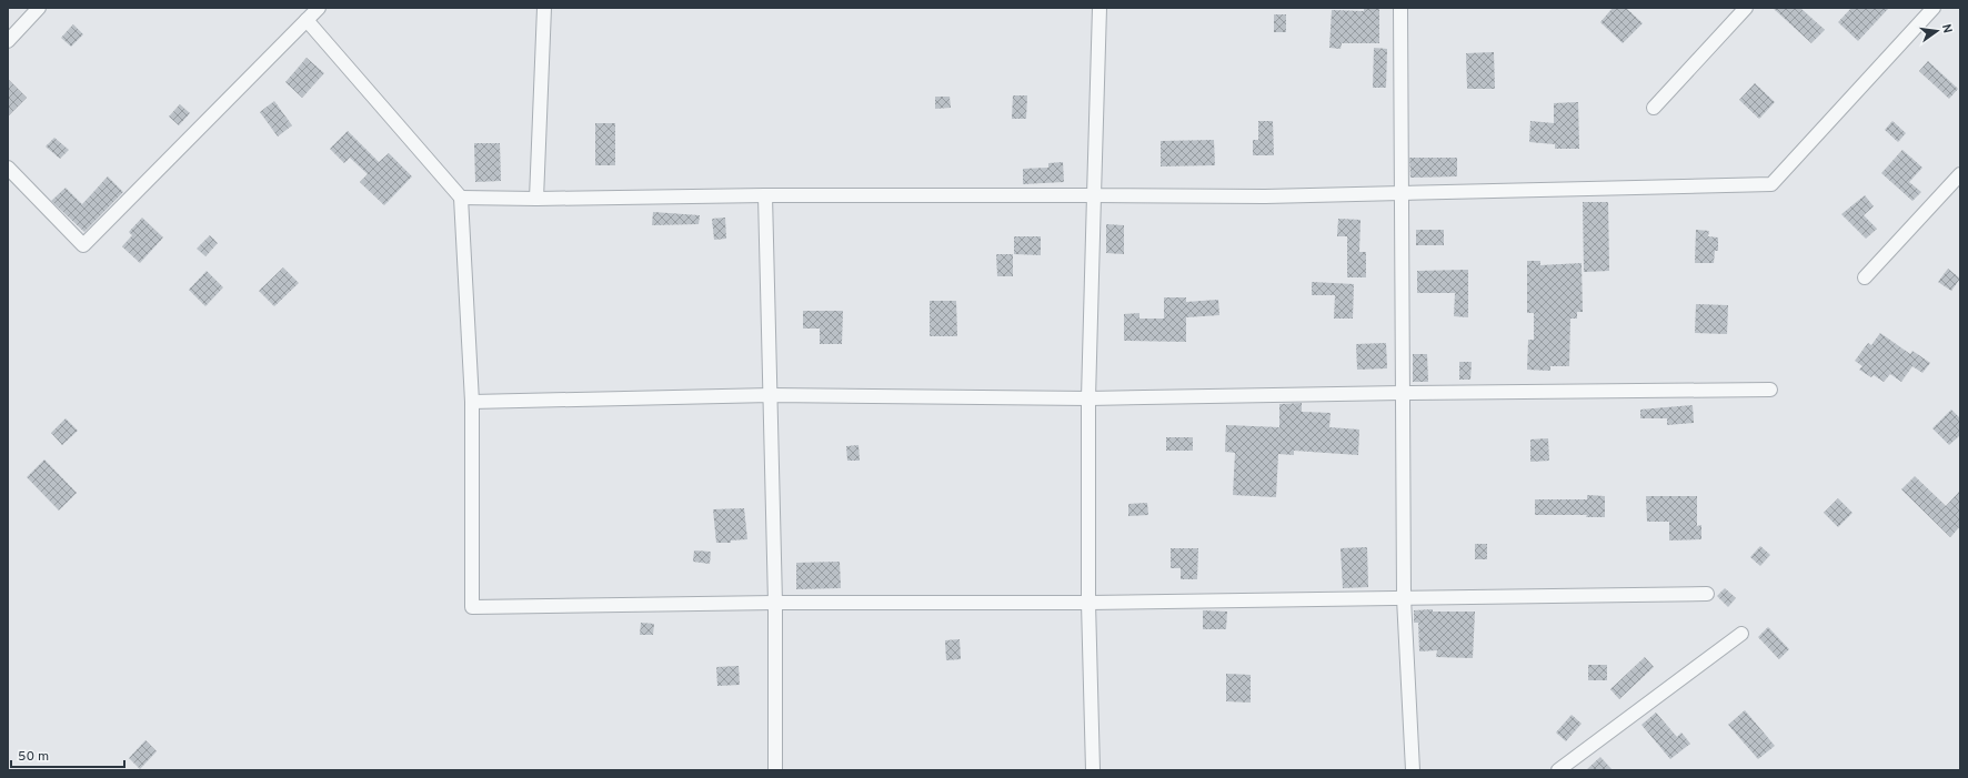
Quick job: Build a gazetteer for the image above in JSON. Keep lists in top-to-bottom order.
{
  "scale_bar": "50 m",
  "north": "right"
}
